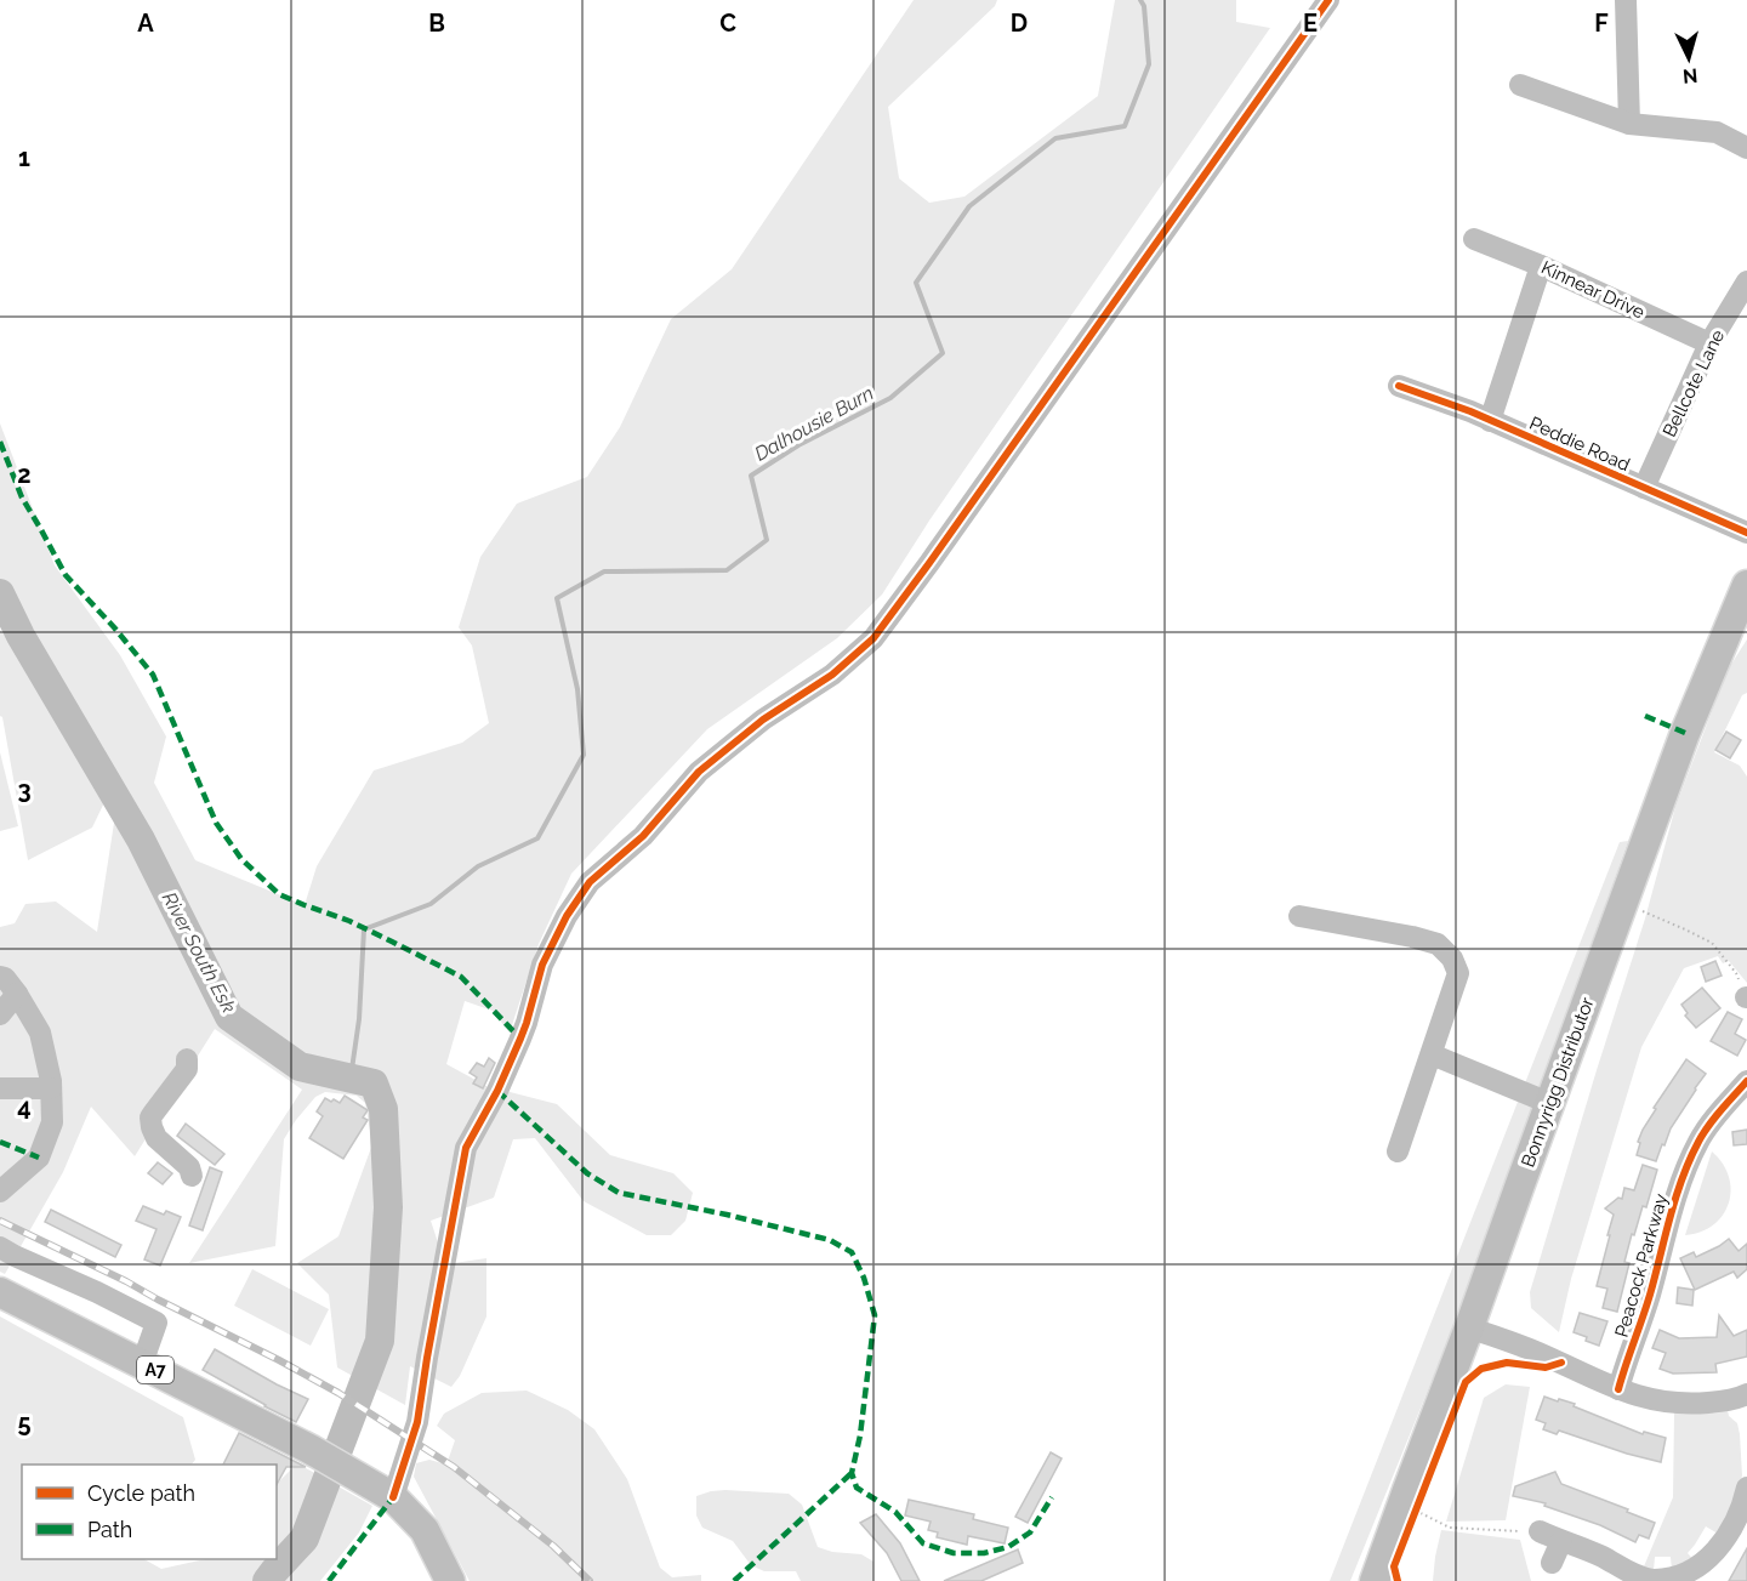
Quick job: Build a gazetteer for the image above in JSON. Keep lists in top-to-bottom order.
{
  "streets": {
    "main road": ["Bonnyrigg Distributor", "A7"],
    "street": [
      "Kinnear Drive",
      "Bellcote Lane",
      "Peddie Road",
      "Peacock Parkway"
    ]
  },
  "crossings": [
    ["Kinnear Drive", "Bellcote Lane"],
    ["Bellcote Lane", "Peddie Road"]
  ],
  "water": ["Dalhousie Burn", "River South Esk"],
  "legend": ["Cycle path", "Path"],
  "north": "bottom",
  "grid": {
    "columns": [
      "A",
      "B",
      "C",
      "D",
      "E",
      "F"
    ],
    "rows": [
      "1",
      "2",
      "3",
      "4",
      "5"
    ]
  }
}
